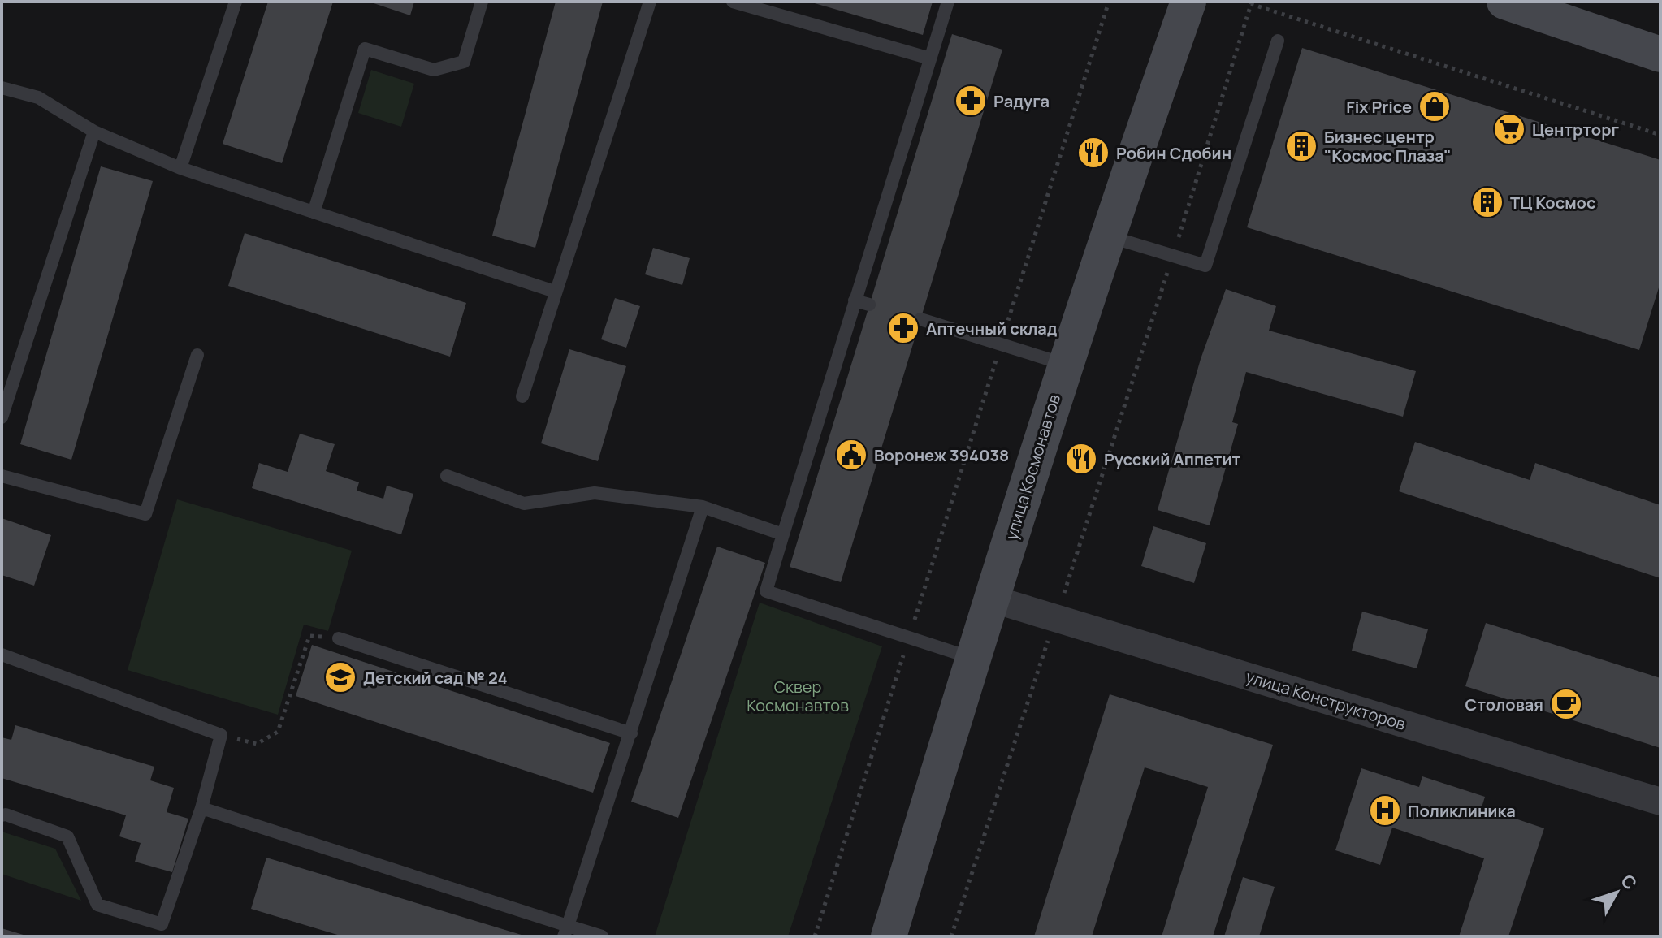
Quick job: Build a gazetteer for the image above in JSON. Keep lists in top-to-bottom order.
{
  "streets": {
    "main road": ["улица Космонавтов"],
    "street": ["улица Конструкторов"]
  },
  "crossings": [
    ["улица Космонавтов", "улица Конструкторов"]
  ],
  "parks": ["Сквер Космонавтов"],
  "places": {
    "pharmacy": ["Радуга", "Аптечный склад"],
    "shop": ["Fix Price"],
    "supermarket": ["Центрторг"],
    "building": ["Бизнес центр \"Космос Плаза\"", "ТЦ Космос"],
    "restaurant": ["Робин Сдобин", "Русский Аппетит"],
    "public building": ["Воронеж 394038"],
    "school or university": ["Детский сад № 24"],
    "cafe": ["Столовая"],
    "hospital": ["Поликлиника"]
  },
  "north": "top right"
}
